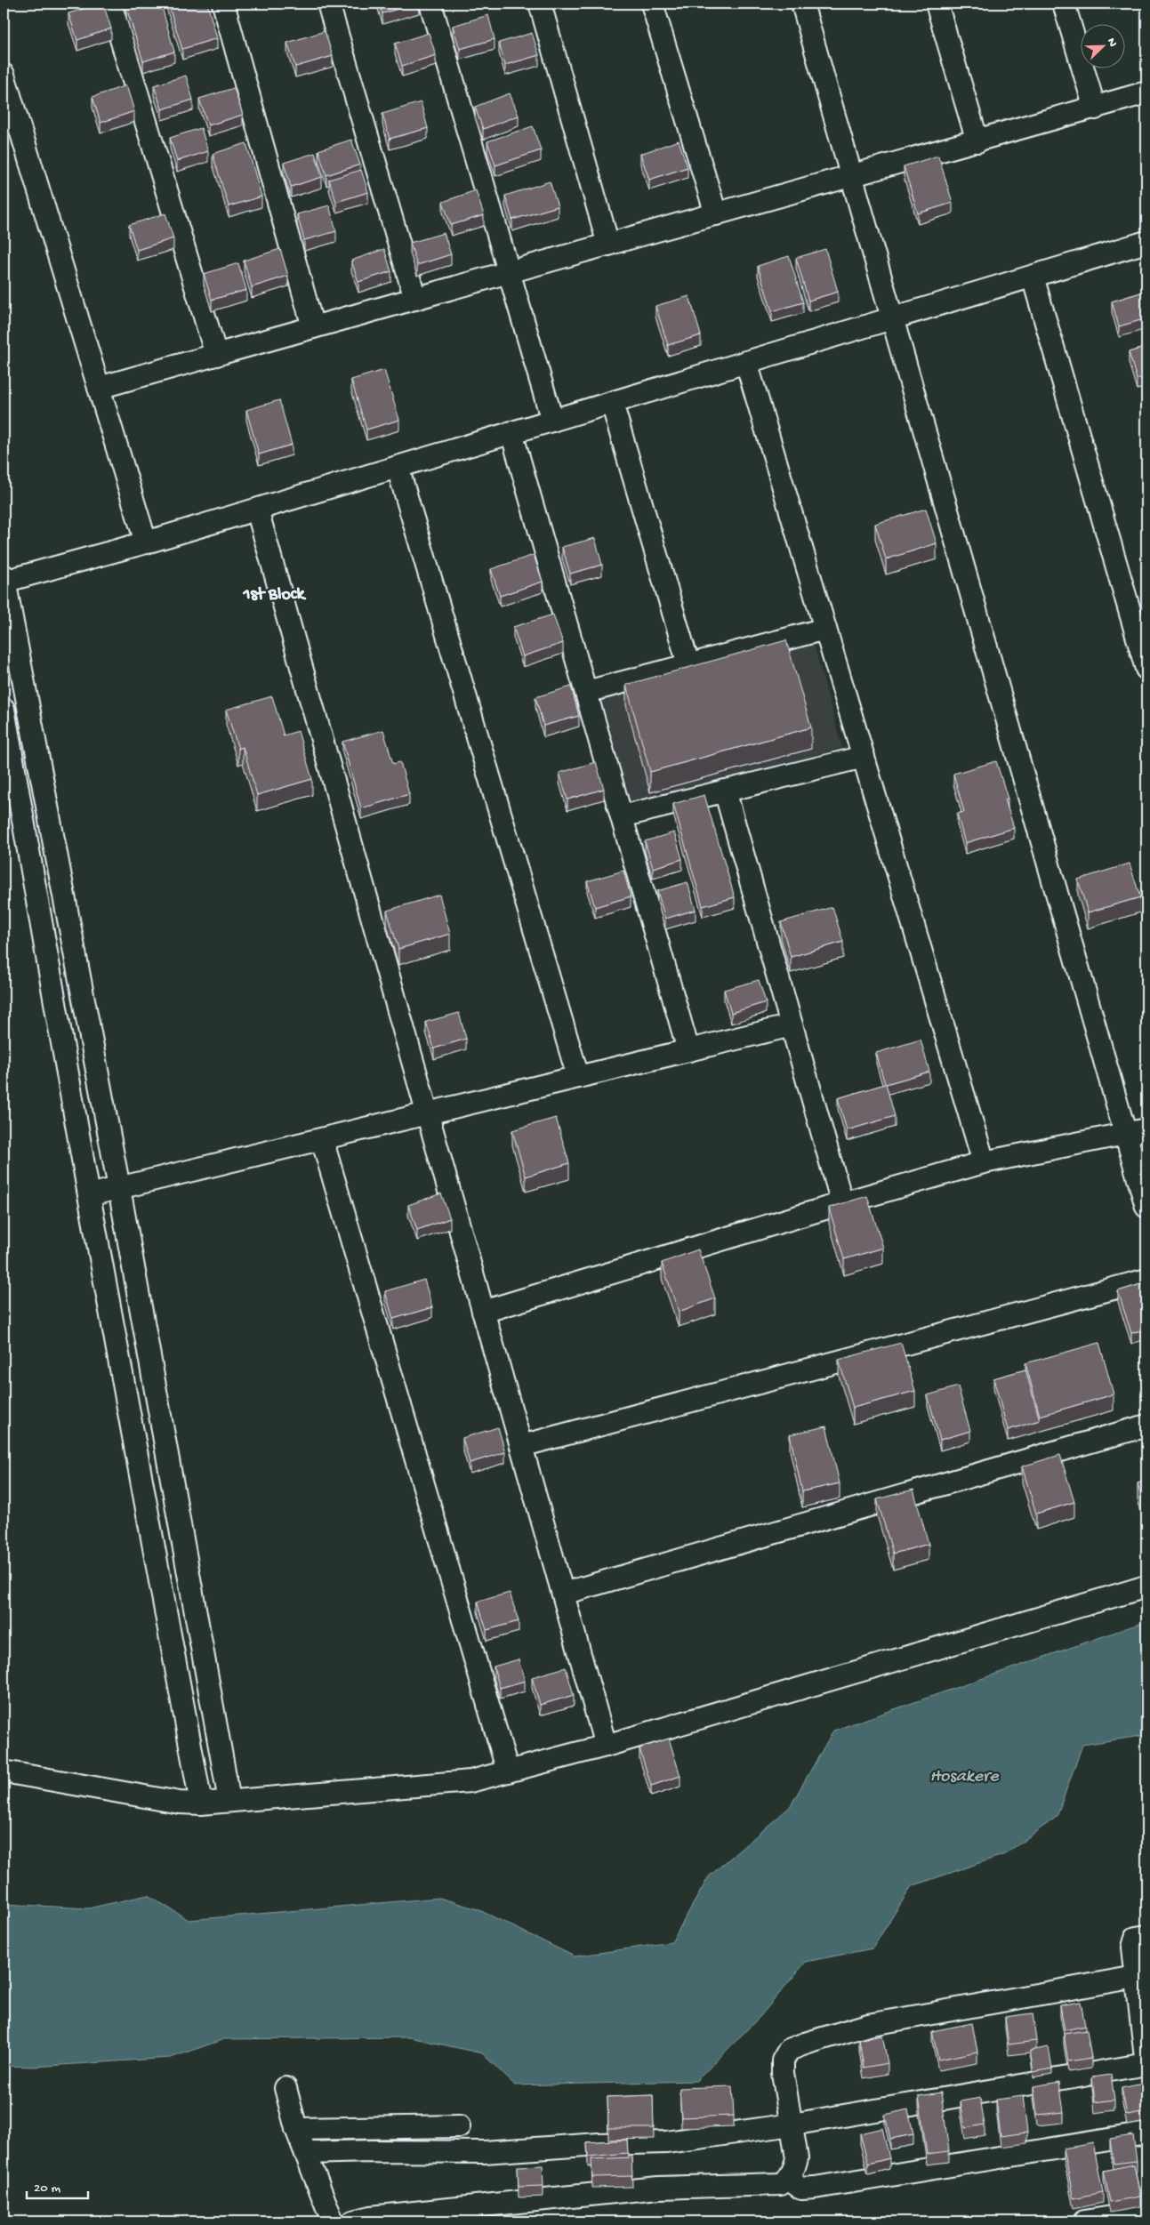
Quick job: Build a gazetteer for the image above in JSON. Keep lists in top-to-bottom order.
{
  "districts": ["1st Block"],
  "water": ["Hosakere"],
  "scale_bar": "20 m",
  "north": "top right"
}
